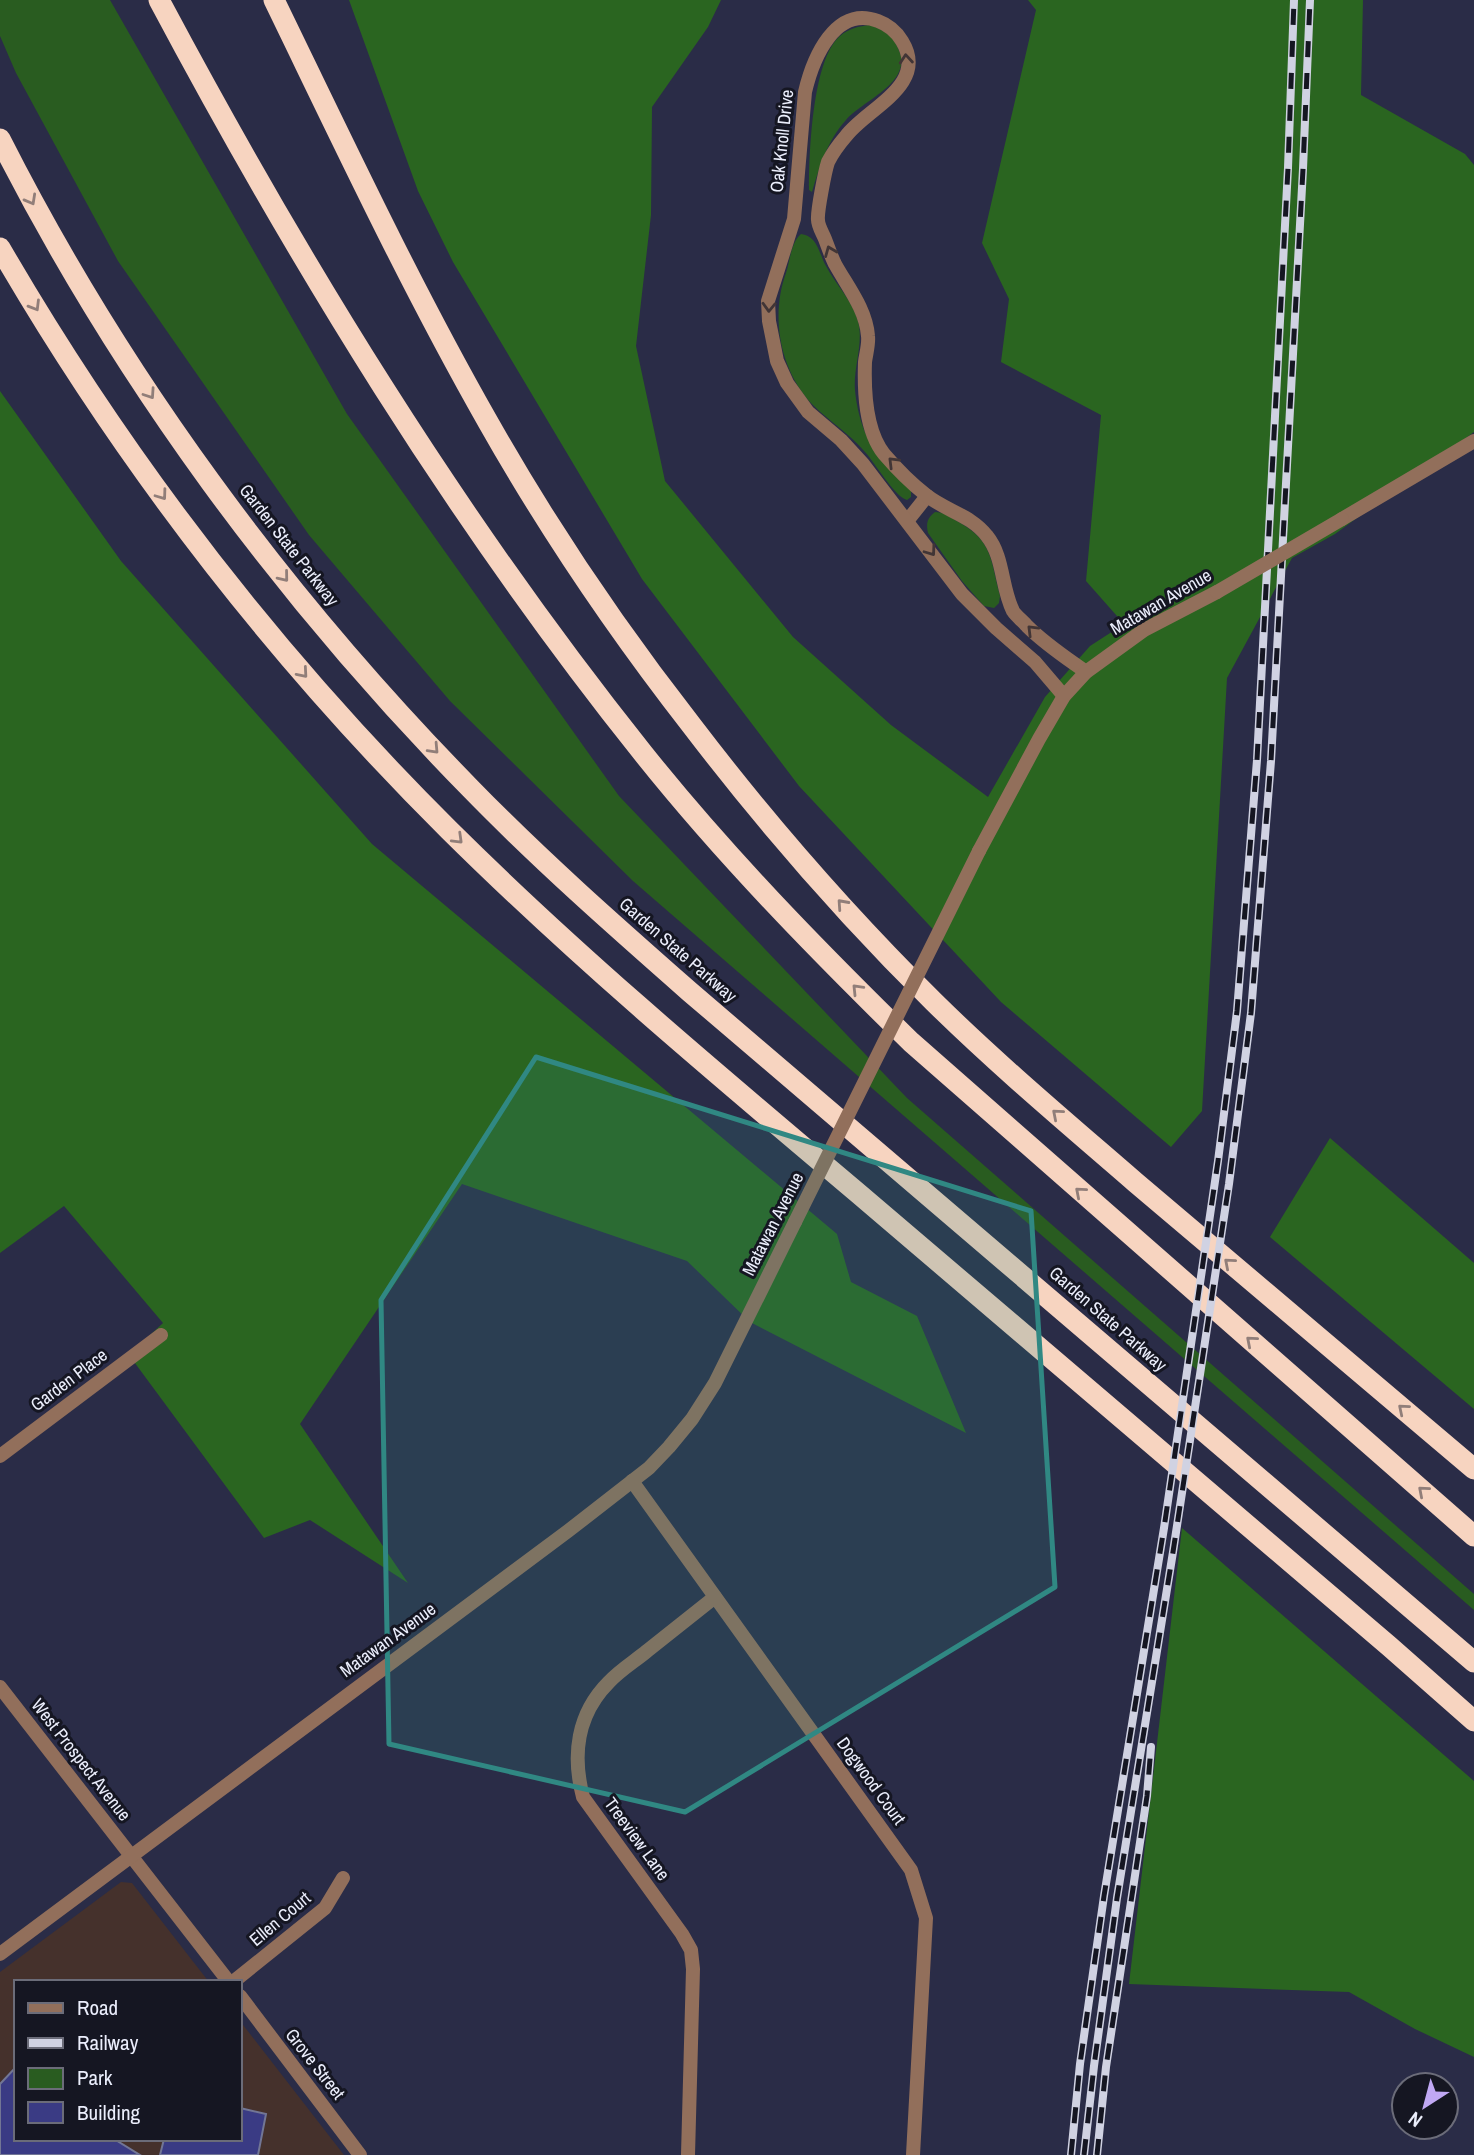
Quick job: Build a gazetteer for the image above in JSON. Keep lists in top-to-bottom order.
{
  "streets": {
    "highway": ["Garden State Parkway"],
    "street": [
      "Oak Knoll Drive",
      "Matawan Avenue",
      "Garden Place",
      "West Prospect Avenue",
      "Dogwood Court",
      "Treeview Lane",
      "Ellen Court",
      "Grove Street"
    ]
  },
  "crossings": [
    ["Oak Knoll Drive", "Matawan Avenue"],
    ["Matawan Avenue", "West Prospect Avenue"],
    ["Matawan Avenue", "Dogwood Court"],
    ["Dogwood Court", "Treeview Lane"]
  ],
  "legend": [
    "Road",
    "Railway",
    "Park",
    "Building"
  ],
  "north": "bottom left"
}
